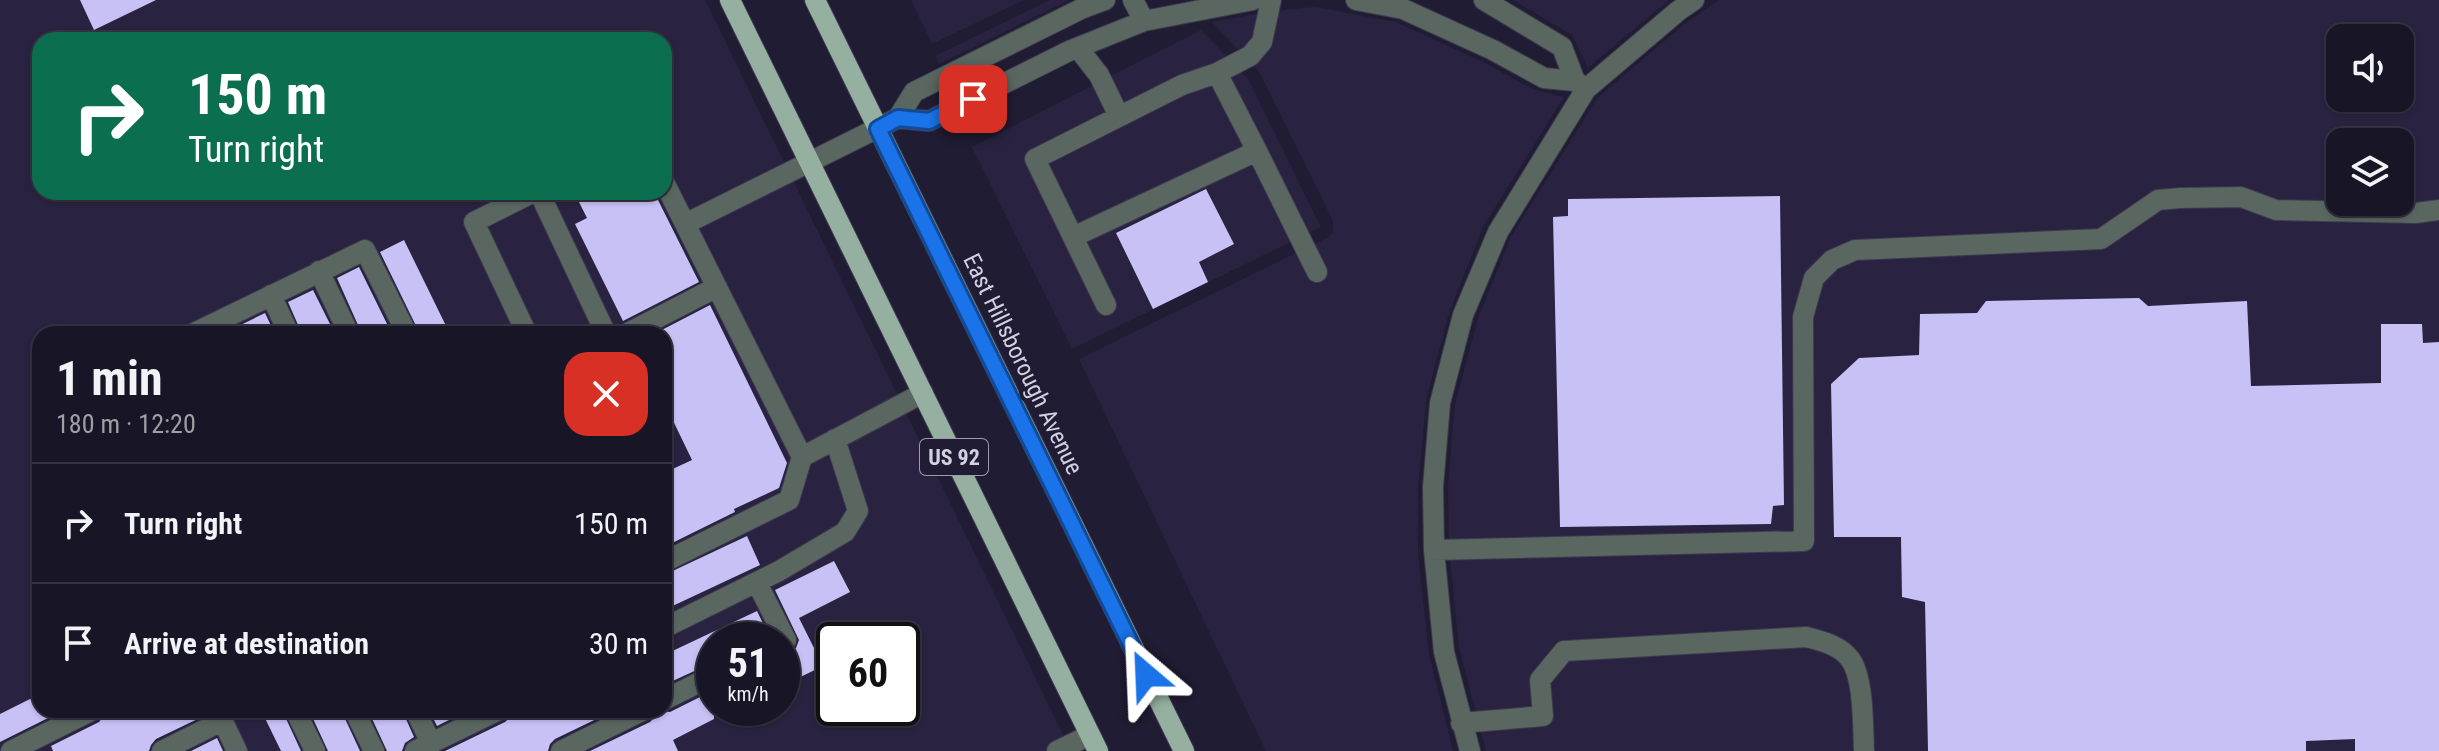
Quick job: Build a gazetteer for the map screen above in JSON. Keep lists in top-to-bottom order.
{
  "streets": {
    "main road": ["East Hillsborough Avenue", "US 92"]
  },
  "page": {
    "turn": ["150 m", "Turn right"],
    "heading": ["1 min", "180 m · 12:20"],
    "list": [
      {
        "name": "Turn right",
        "value": "150 m"
      },
      {
        "name": "Arrive at destination",
        "value": "30 m"
      }
    ],
    "speed": "51 km/h",
    "limit": "60"
  }
}
